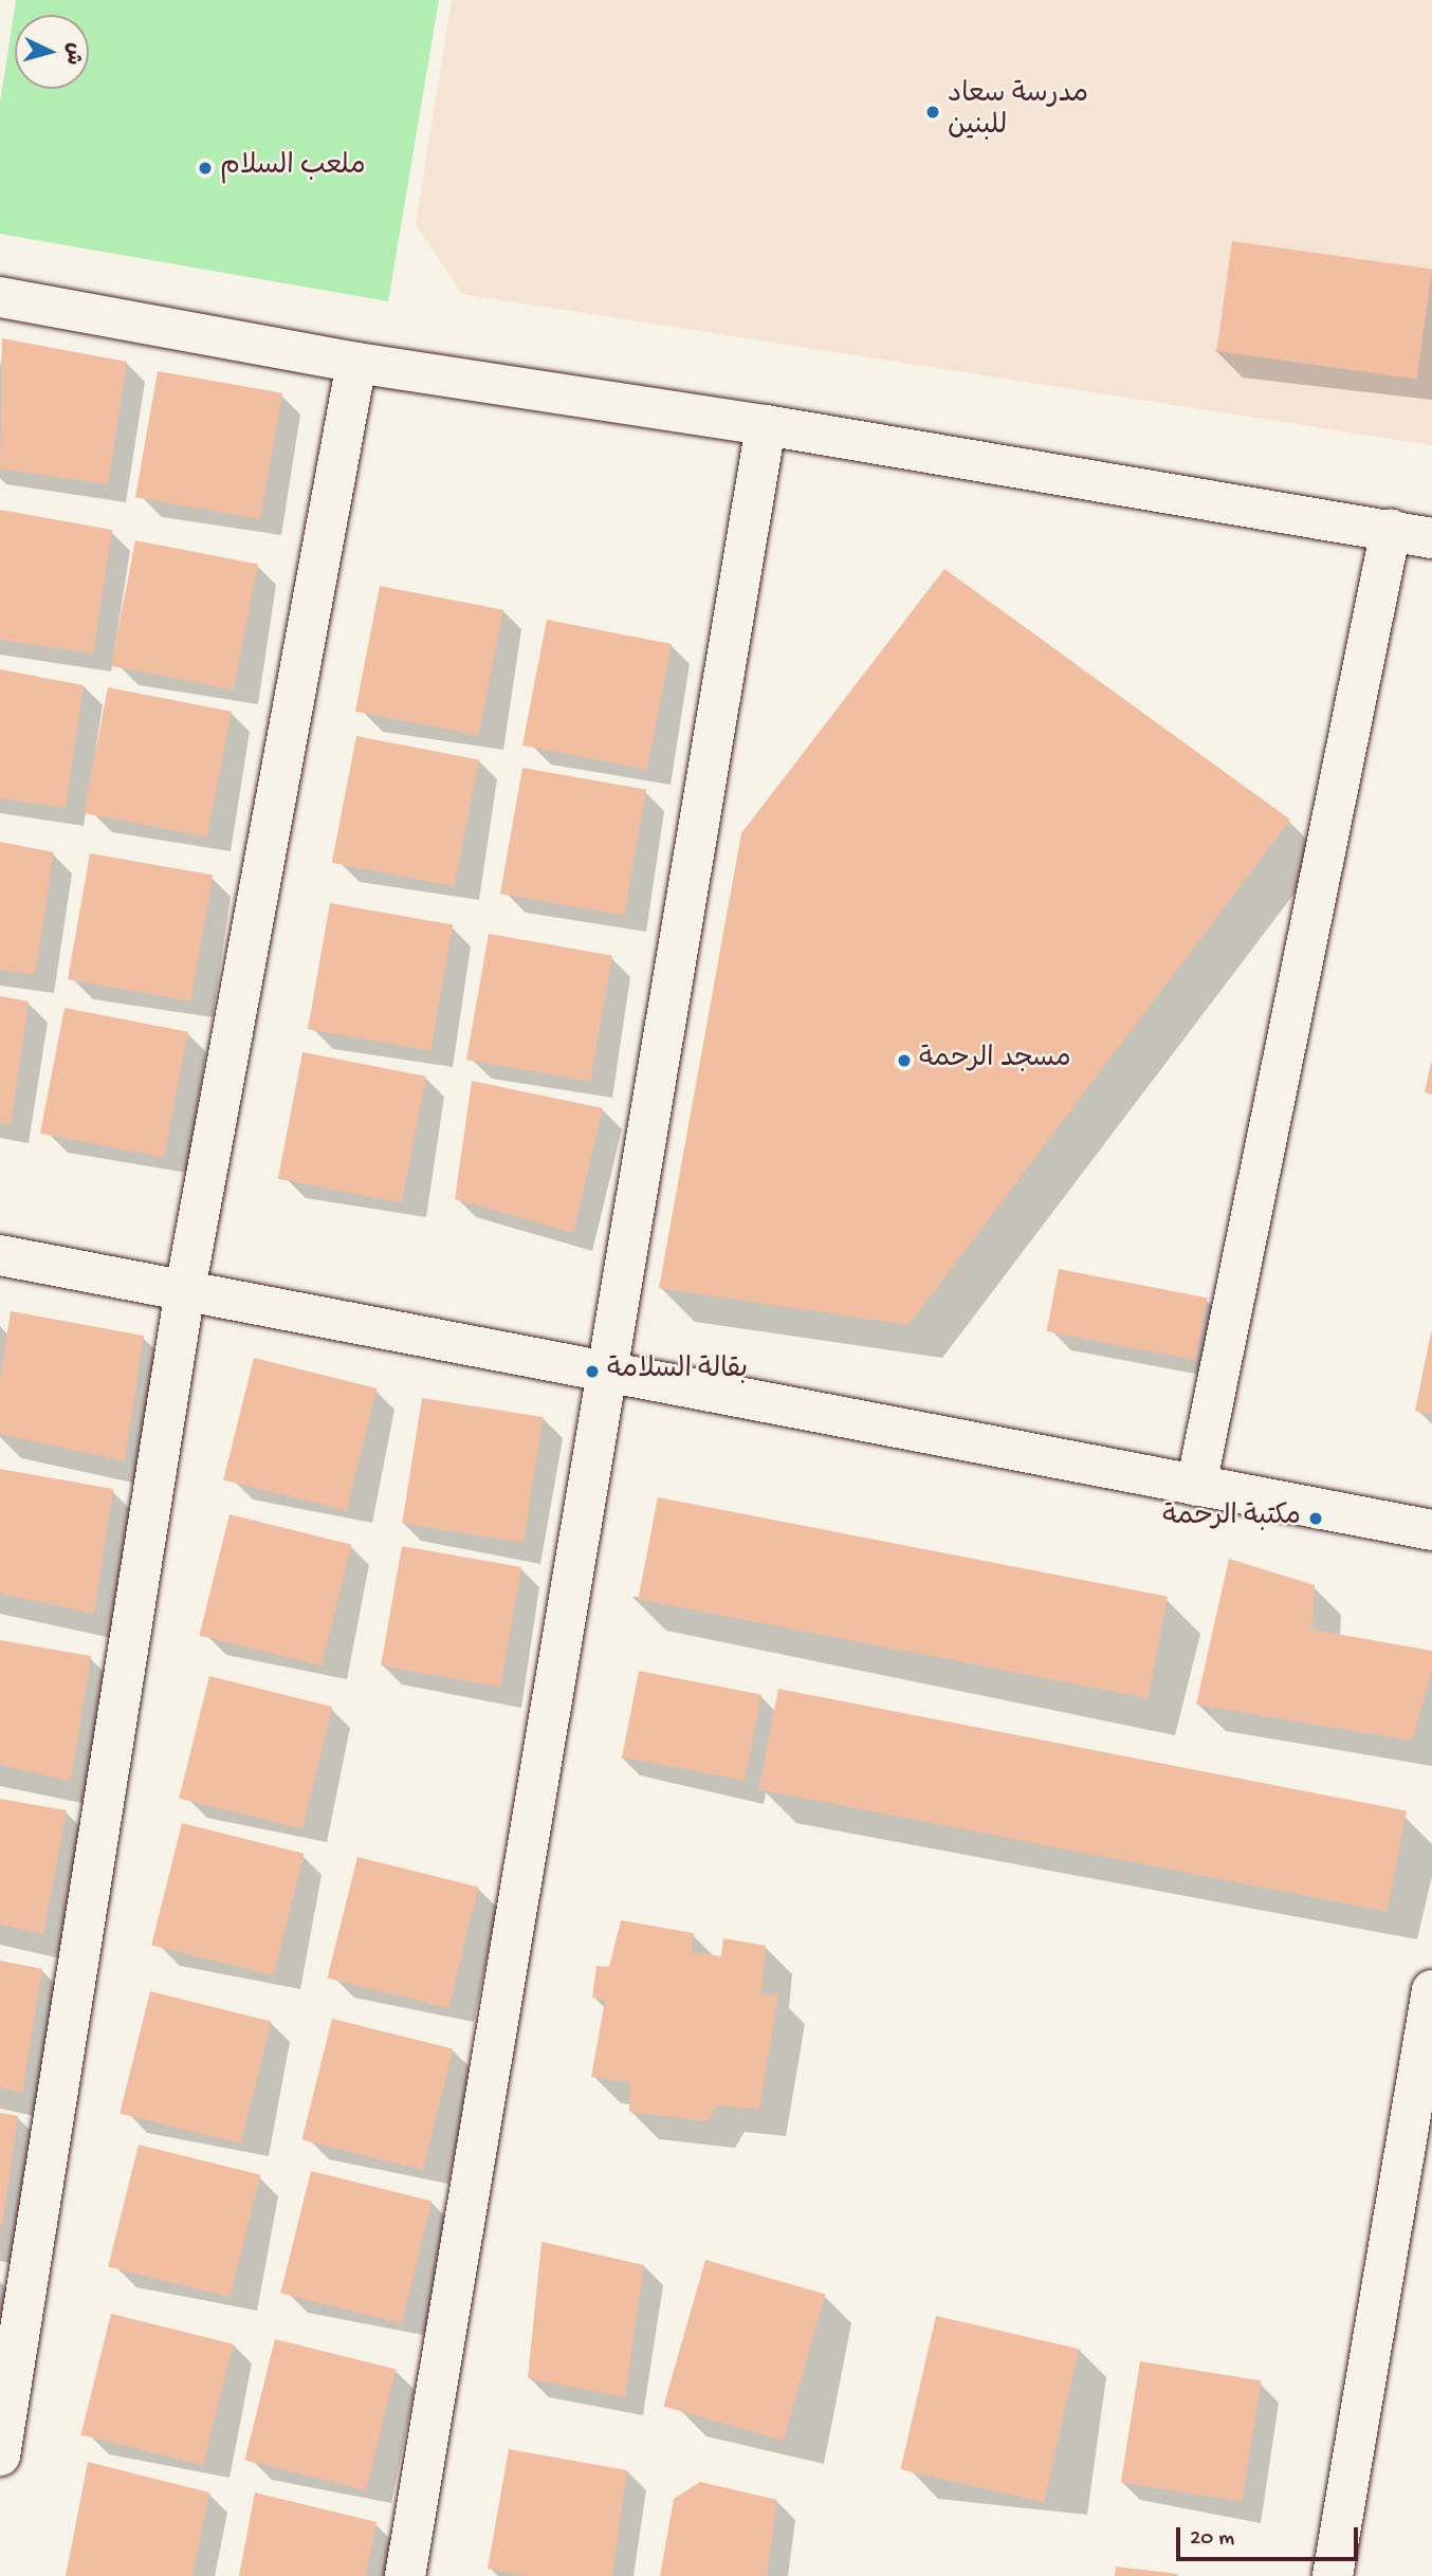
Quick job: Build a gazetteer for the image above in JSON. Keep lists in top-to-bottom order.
{
  "places": [
    "مدرسة سعاد للبنين",
    "ملعب السلام",
    "مسجد الرحمة",
    "بقالة السلامة",
    "مكتبة الرحمة"
  ],
  "scale_bar": "20 m",
  "north": "right"
}
